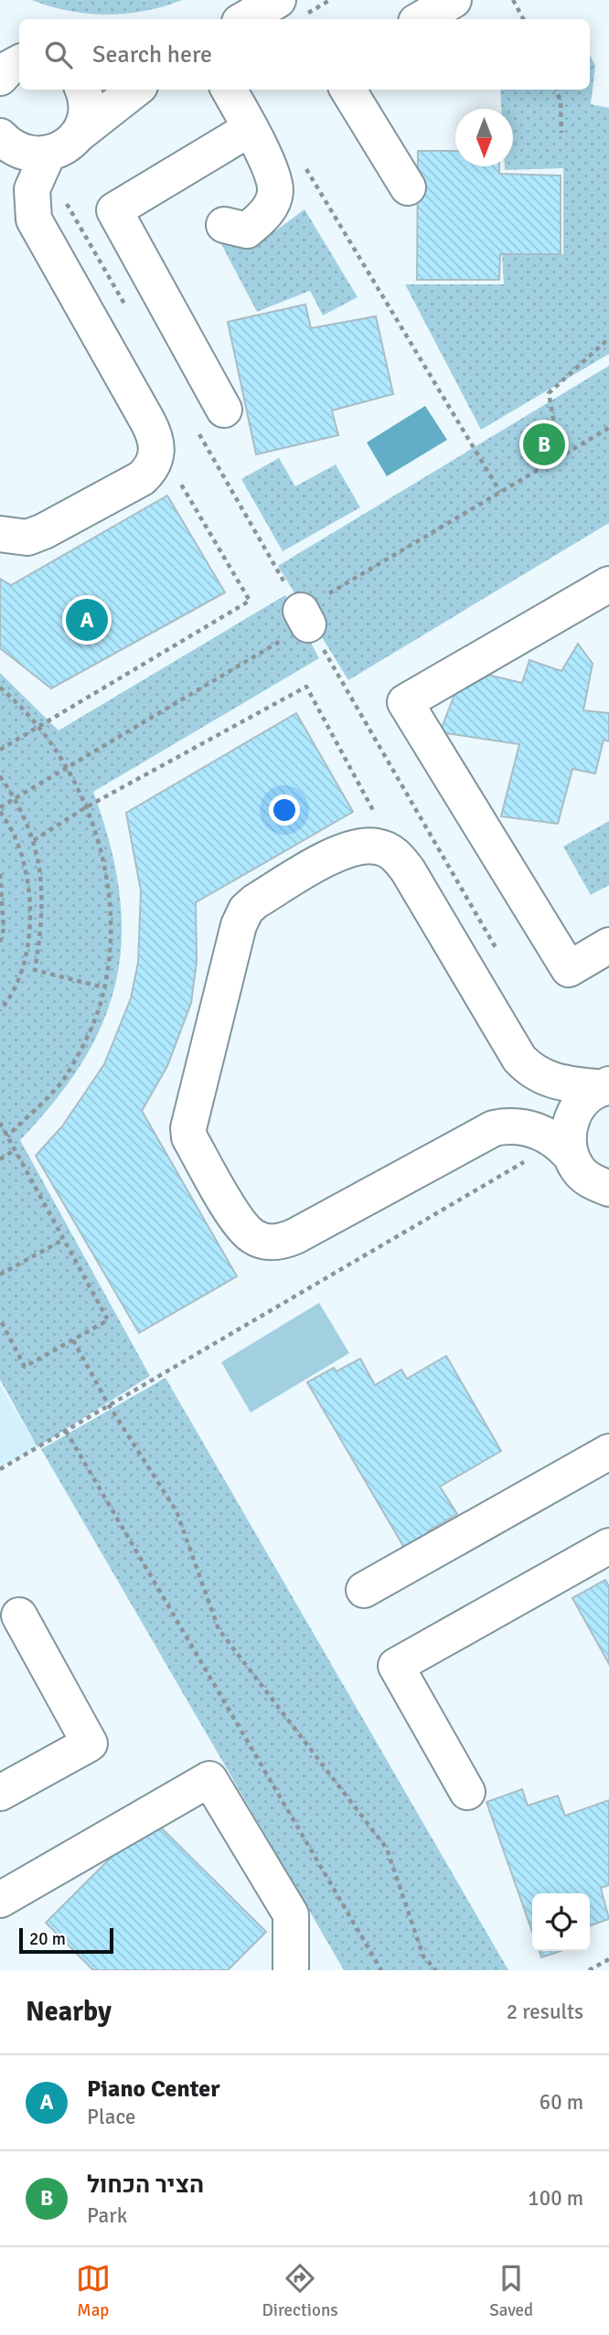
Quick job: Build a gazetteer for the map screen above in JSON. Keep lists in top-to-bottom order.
{
  "scale_bar": "20 m",
  "north": "bottom",
  "page": {
    "search": "Search here",
    "pins": ["B", "A"],
    "scale": "20 m",
    "heading": ["Nearby", "2 results"],
    "list": [
      {
        "mark": "A",
        "name": "Piano Center",
        "note": "Place",
        "value": "60 m"
      },
      {
        "mark": "B",
        "name": "הציר הכחול",
        "note": "Park",
        "value": "100 m"
      }
    ],
    "nav": ["Map", "Directions", "Saved"]
  }
}
